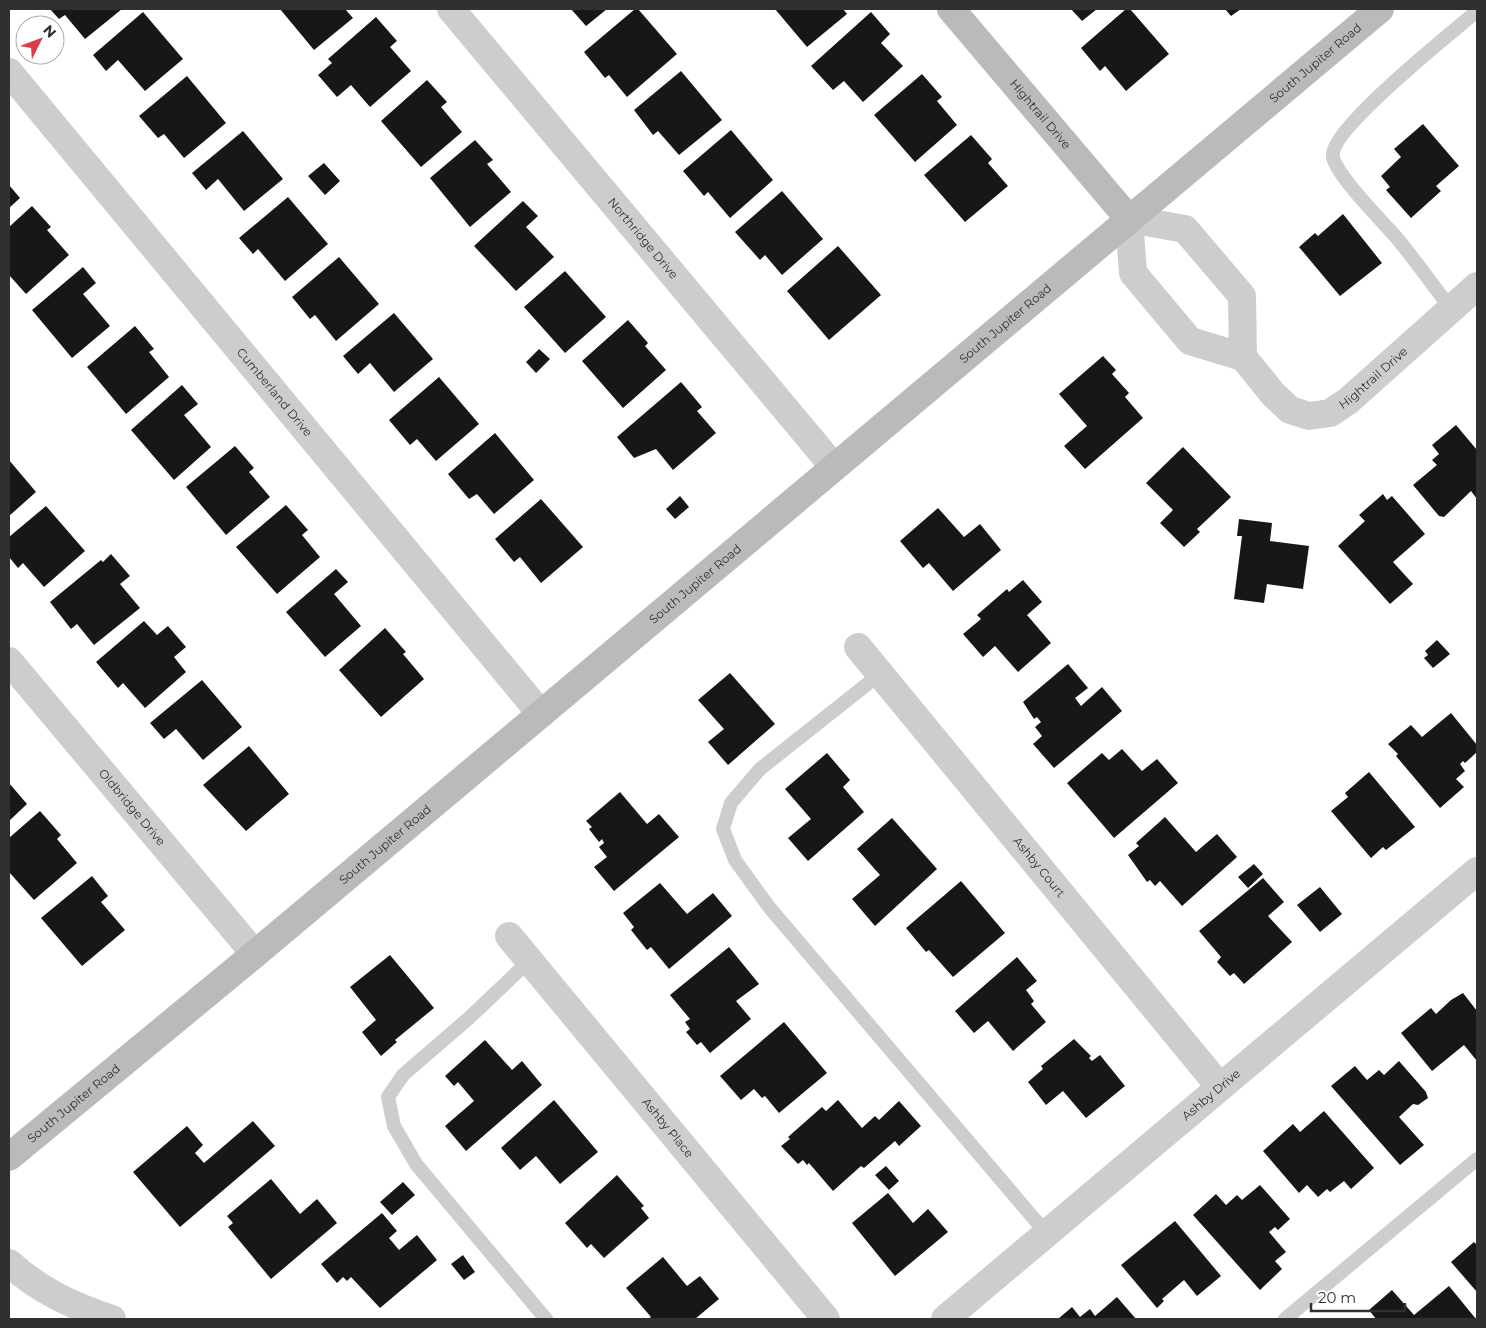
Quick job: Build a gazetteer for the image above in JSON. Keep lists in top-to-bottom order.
{
  "streets": {
    "street": [
      "South Jupiter Road",
      "Hightrail Drive",
      "Northridge Drive",
      "Cumberland Drive",
      "Oldbridge Drive",
      "Ashby Court",
      "Ashby Drive",
      "Ashby Place"
    ]
  },
  "crossings": [
    ["South Jupiter Road", "Hightrail Drive"],
    ["South Jupiter Road", "Northridge Drive"],
    ["South Jupiter Road", "Cumberland Drive"],
    ["South Jupiter Road", "Oldbridge Drive"],
    ["Ashby Court", "Ashby Drive"]
  ],
  "scale_bar": "20 m",
  "north": "top right"
}
